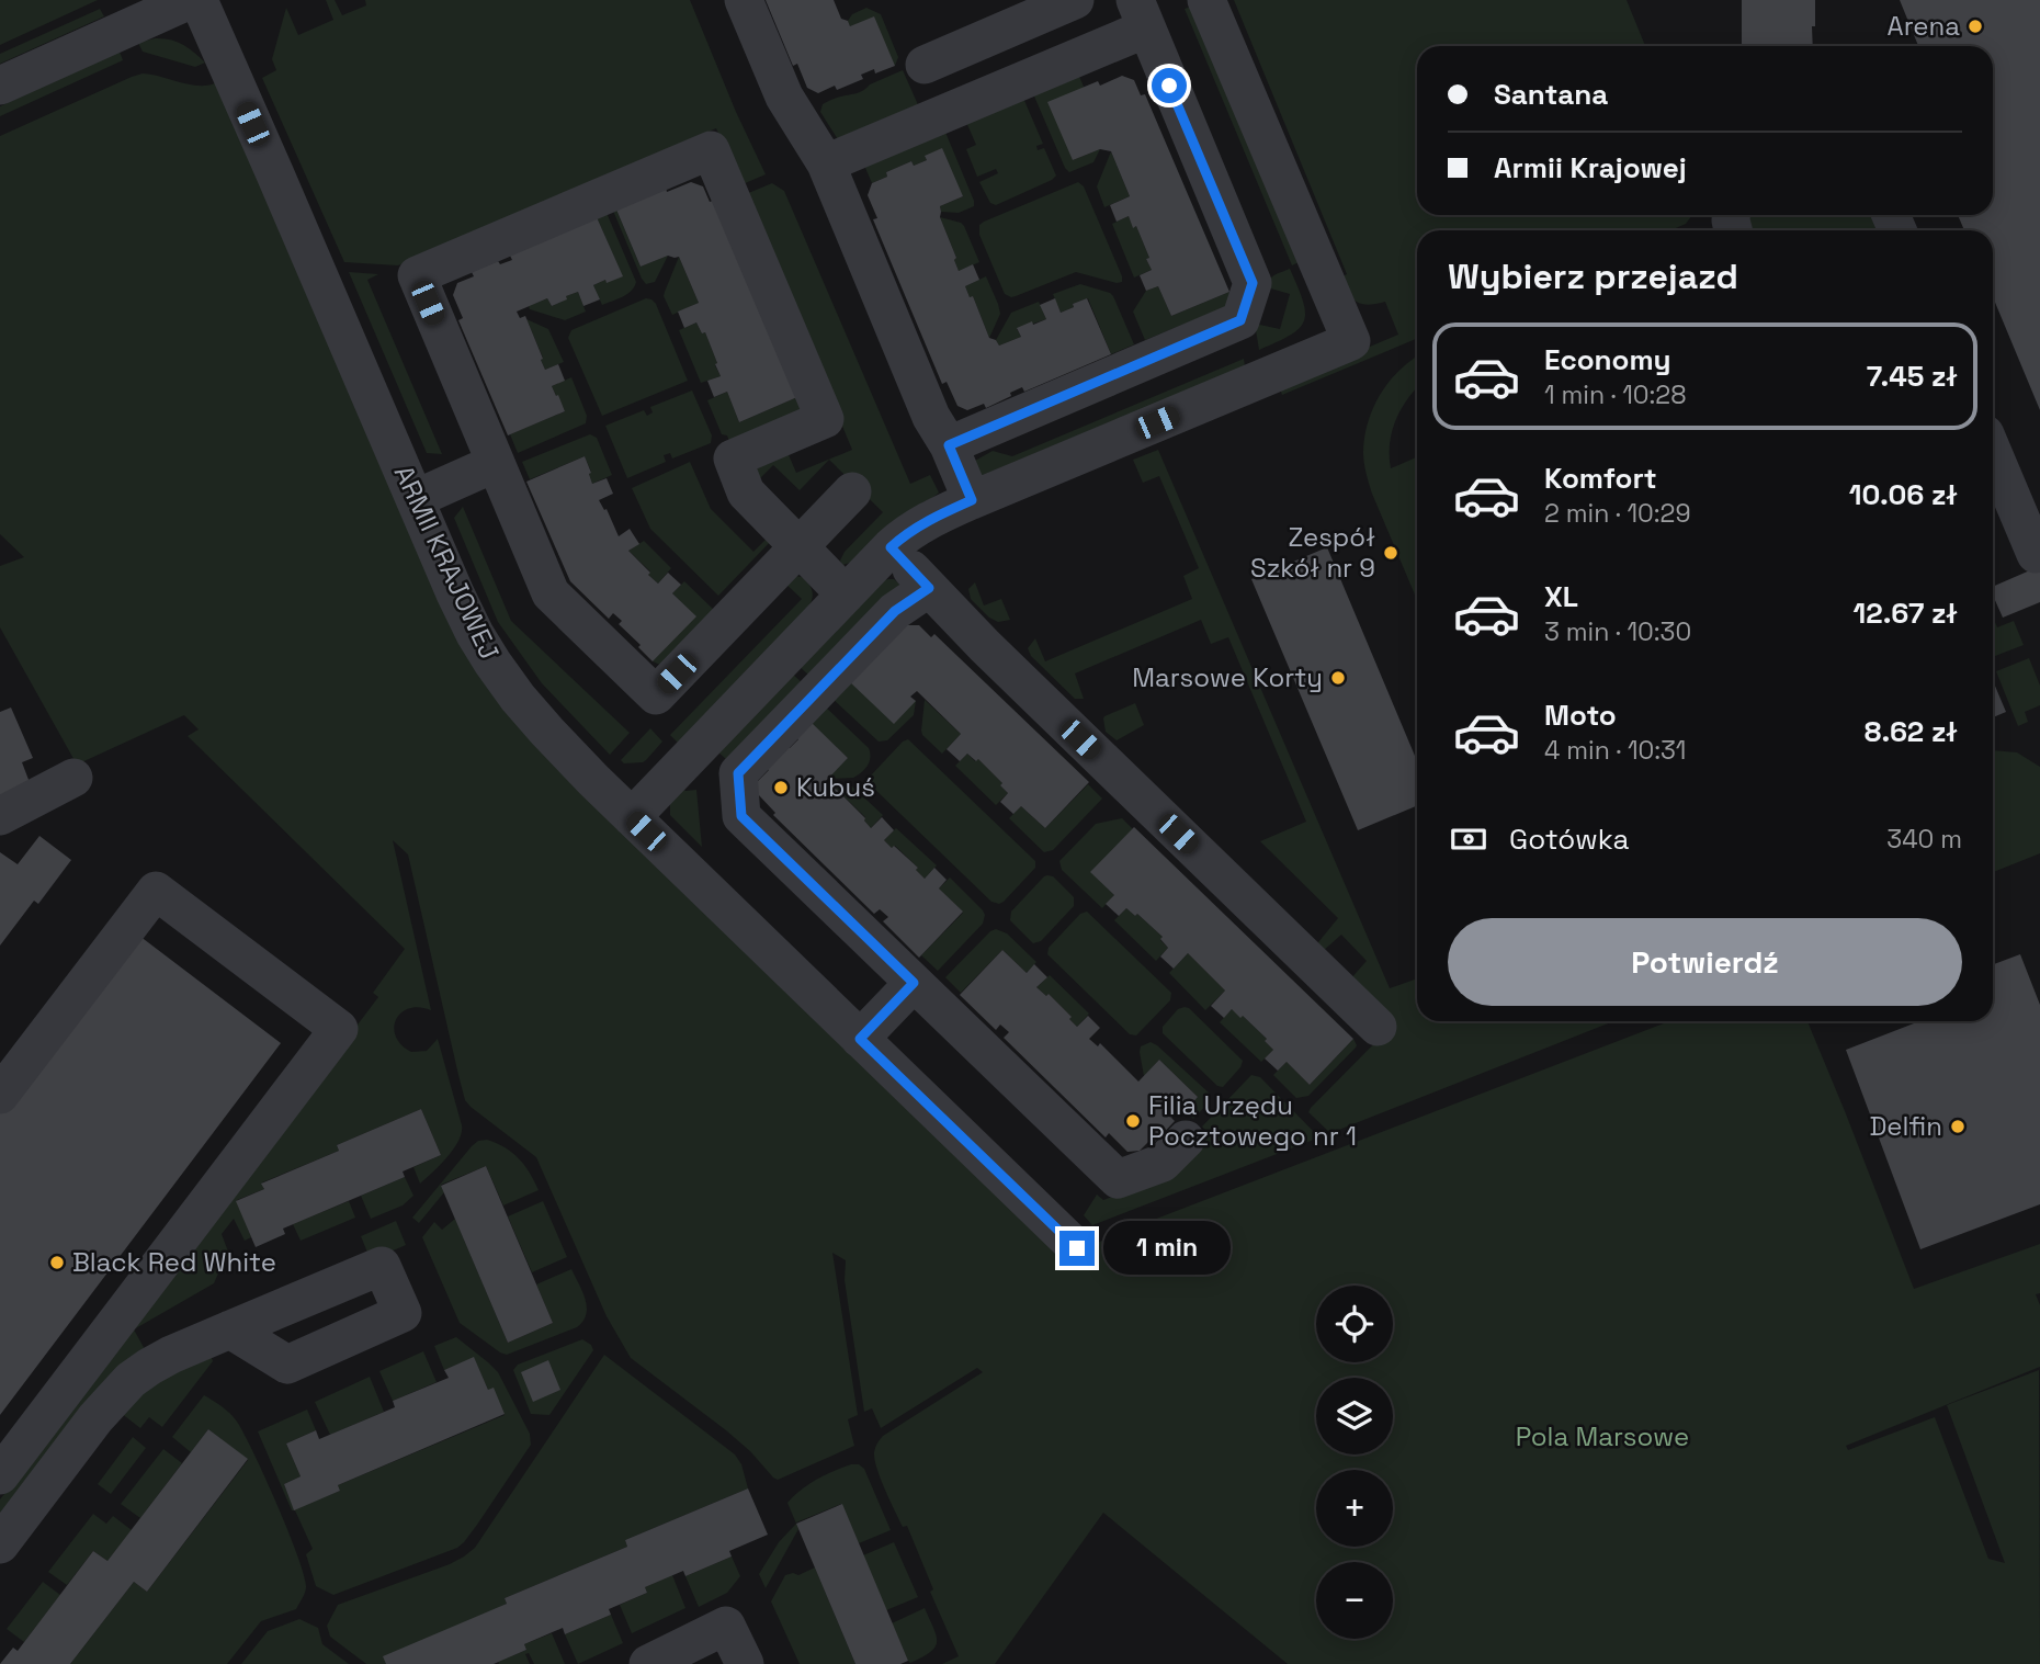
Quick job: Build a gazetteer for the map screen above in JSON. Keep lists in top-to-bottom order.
{
  "streets": {
    "street": ["ARMII KRAJOWEJ"]
  },
  "parks": ["Pola Marsowe"],
  "places": [
    "Arena",
    "Zespół Szkół nr 9",
    "Marsowe Korty",
    "Kubuś",
    "Filia Urzędu Pocztowego nr 1",
    "Delfin",
    "Black Red White"
  ],
  "page": {
    "banner": ["Santana", "Armii Krajowej"],
    "heading": "Wybierz przejazd",
    "list": [
      {
        "name": "Economy",
        "note": "1 min · 10:28",
        "value": "7.45 zł"
      },
      {
        "name": "Komfort",
        "note": "2 min · 10:29",
        "value": "10.06 zł"
      },
      {
        "name": "XL",
        "note": "3 min · 10:30",
        "value": "12.67 zł"
      },
      {
        "name": "Moto",
        "note": "4 min · 10:31",
        "value": "8.62 zł"
      }
    ],
    "pay": ["Gotówka", "340 m"],
    "buttons": "Potwierdź",
    "bubble": "1 min",
    "map_buttons": ["+", "−"]
  }
}
